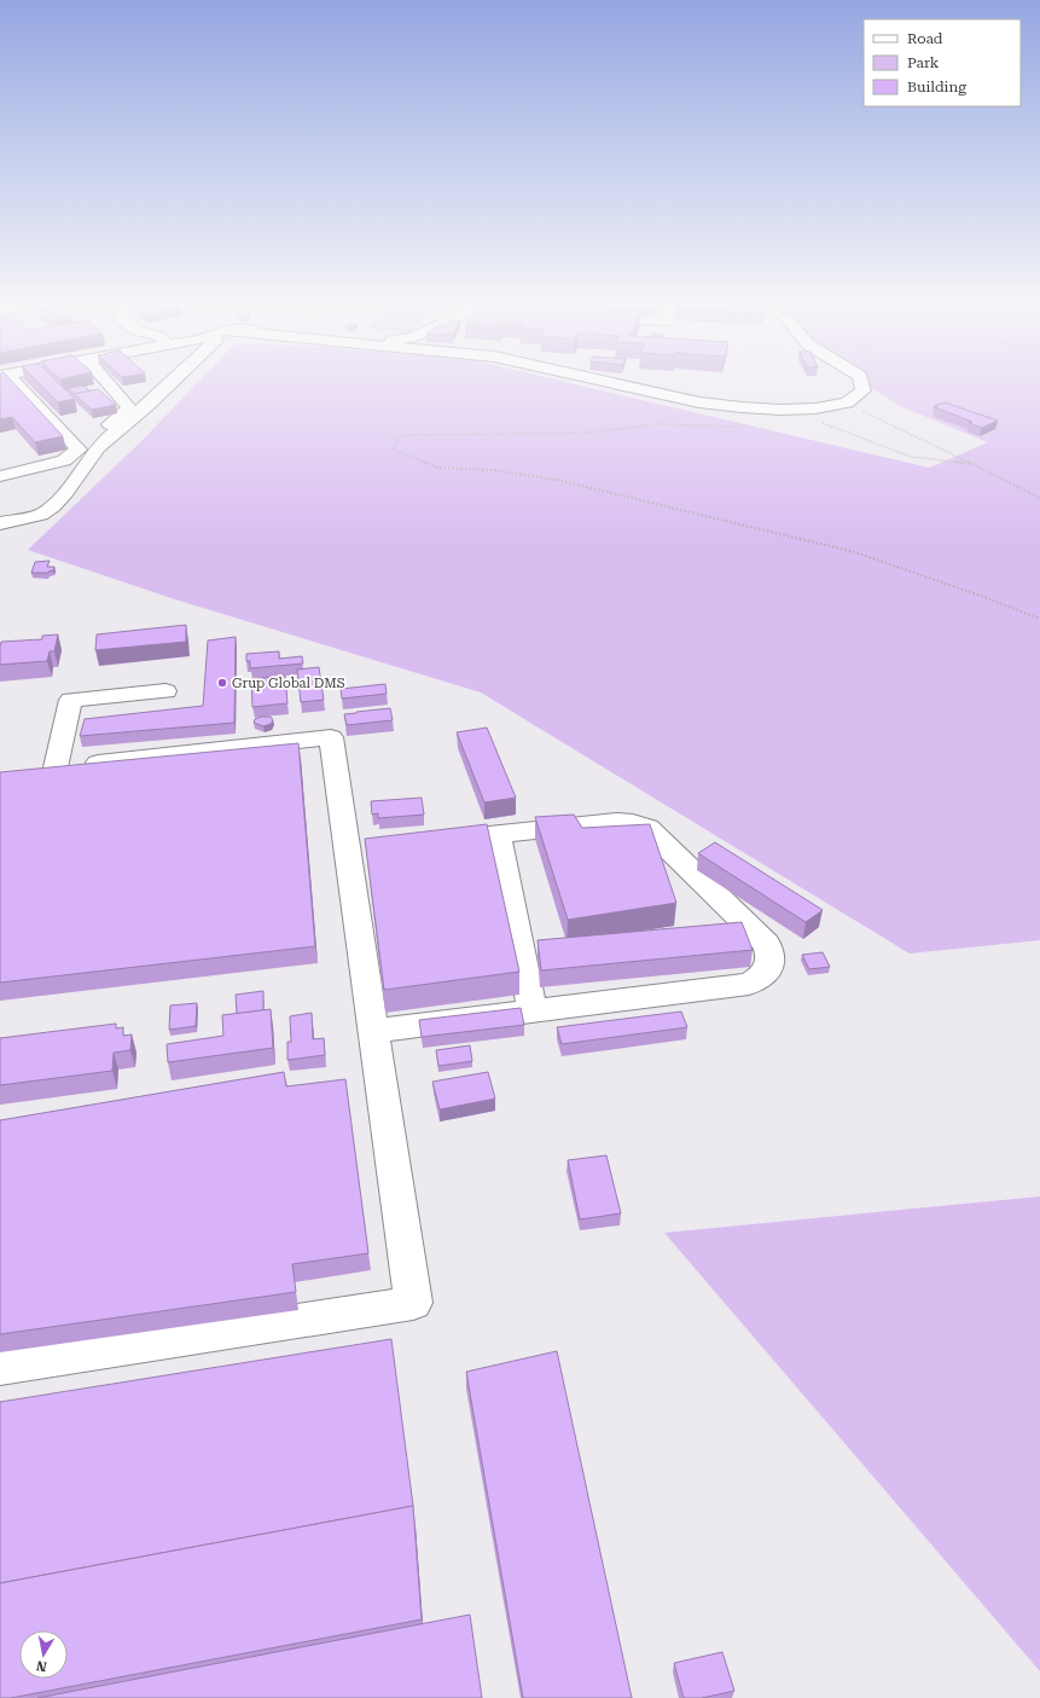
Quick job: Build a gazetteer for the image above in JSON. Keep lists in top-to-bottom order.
{
  "places": ["Grup Global DMS"],
  "legend": ["Road", "Park", "Building"],
  "north": "bottom"
}
